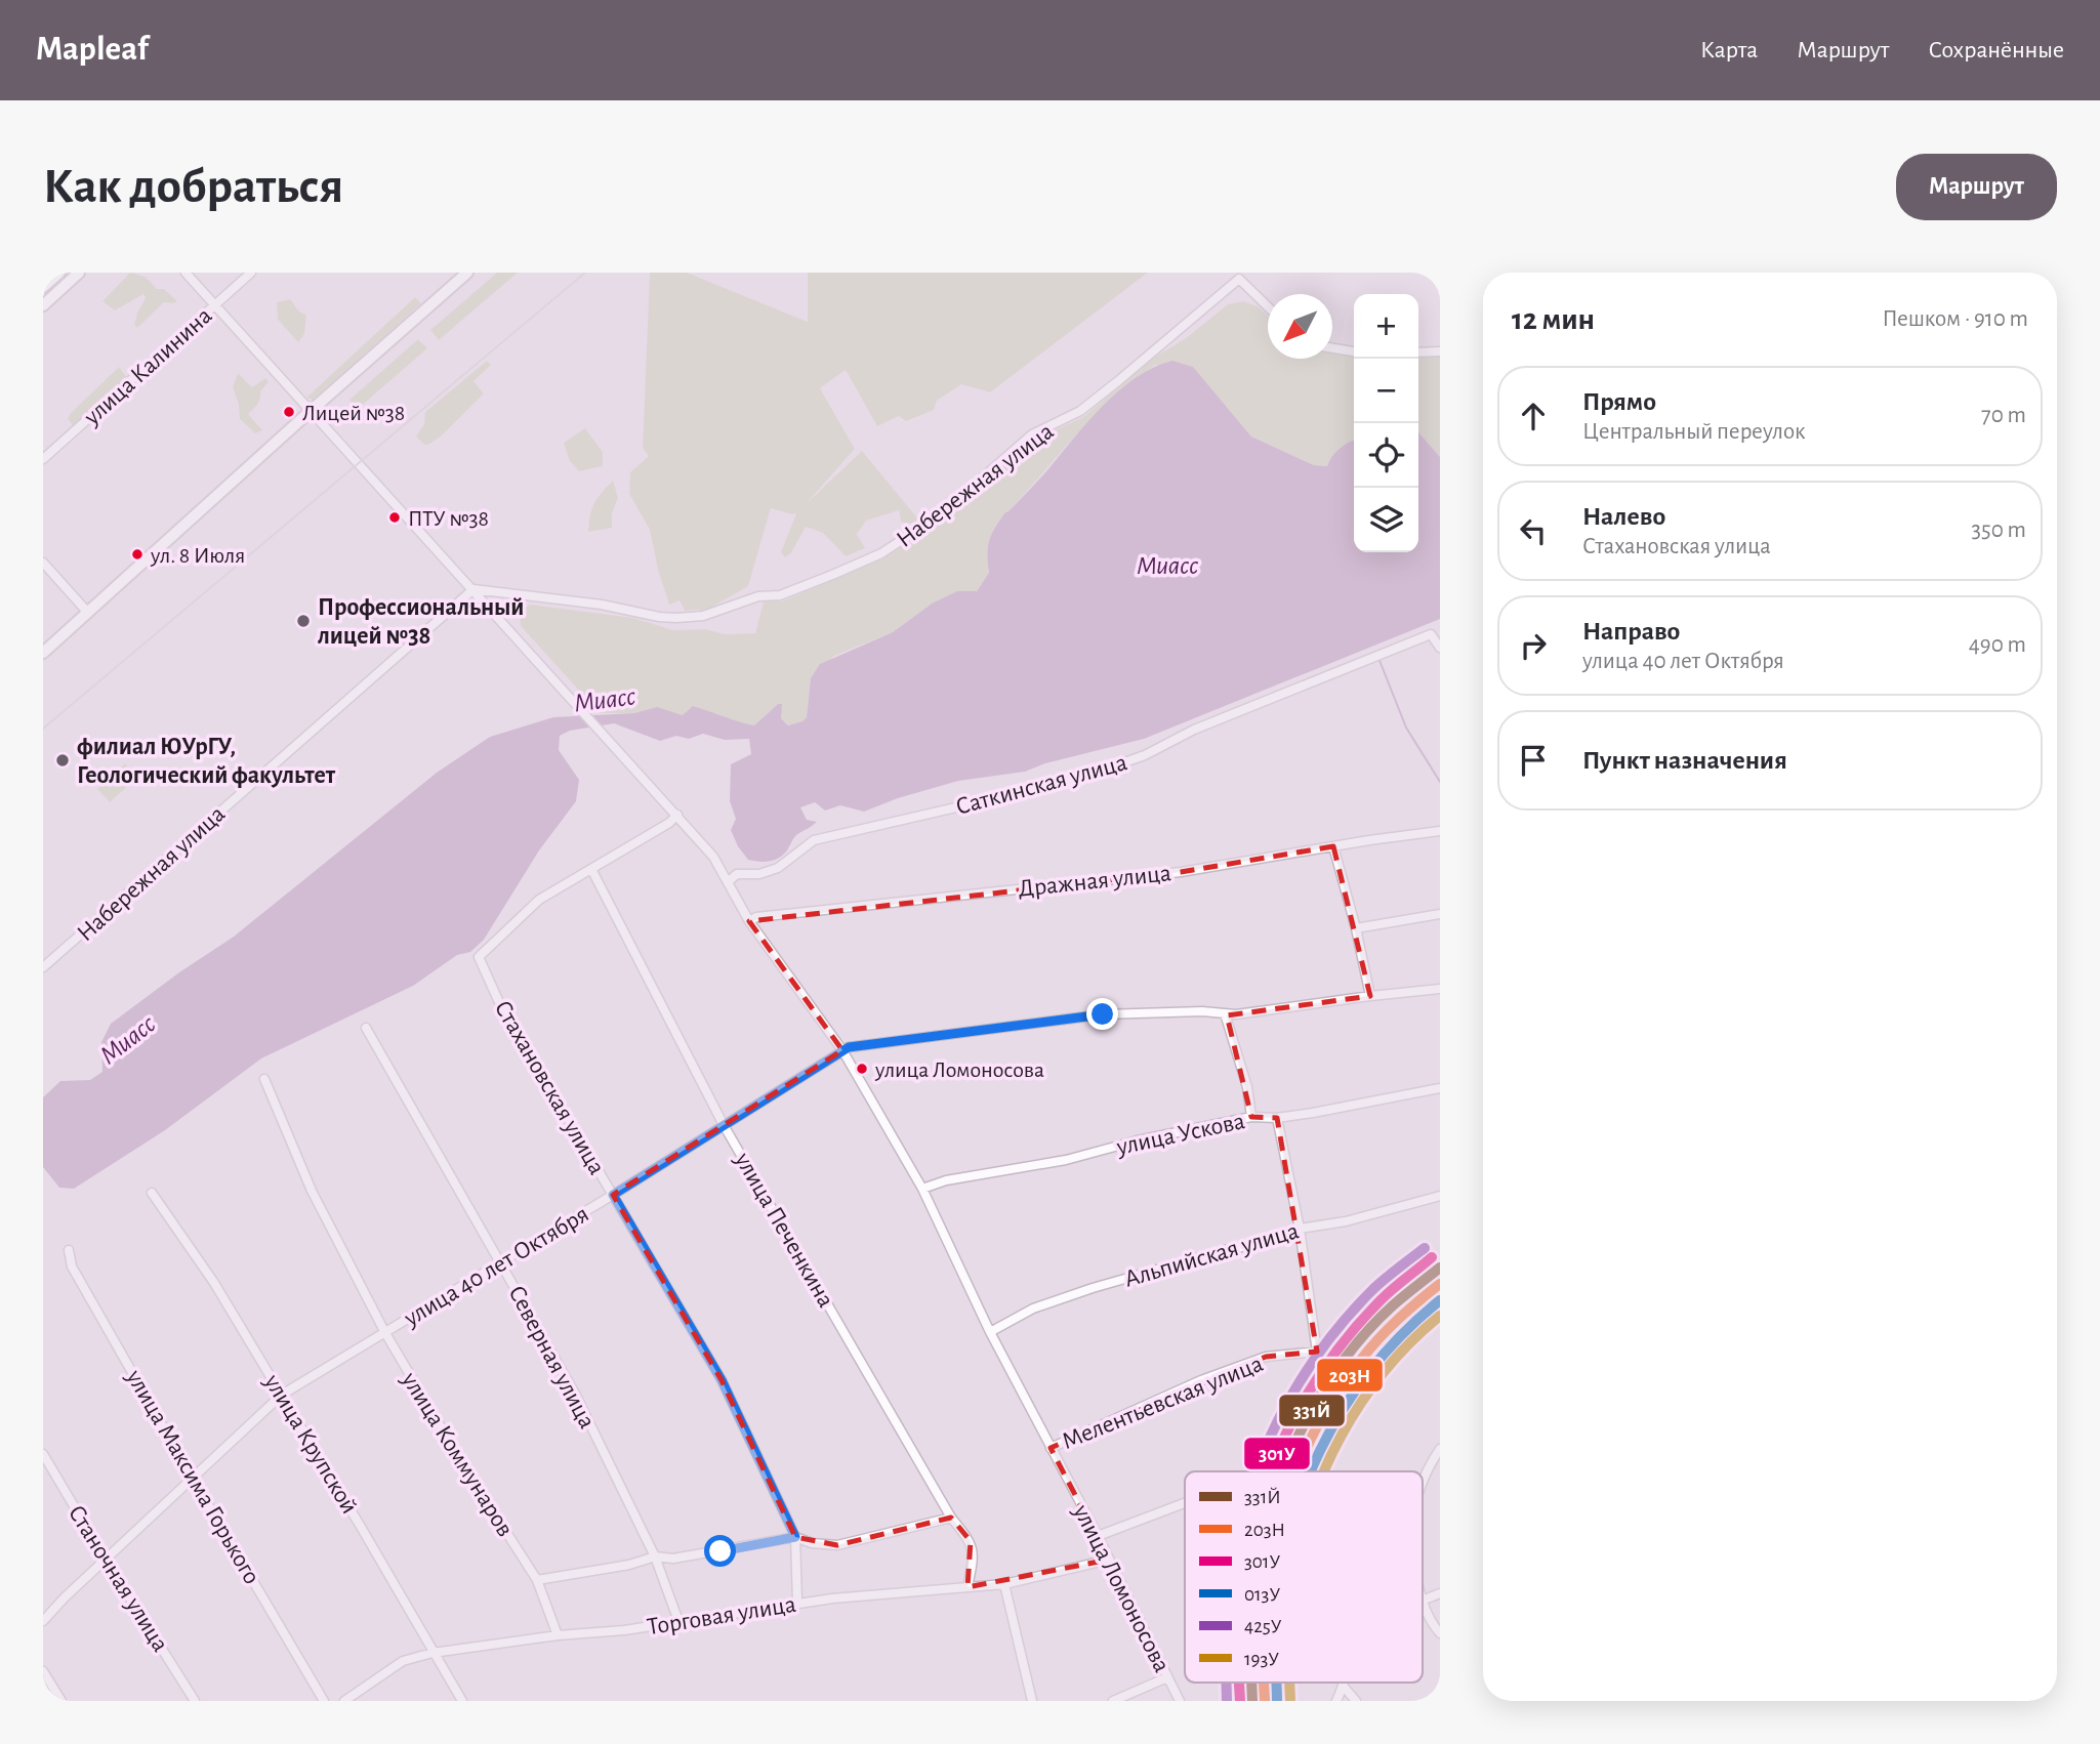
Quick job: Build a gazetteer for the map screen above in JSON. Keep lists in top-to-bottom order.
{
  "streets": {
    "street": [
      "улица Калинина",
      "Набережная улица",
      "Саткинская улица",
      "Дражная улица",
      "Стахановская улица",
      "улица Ускова",
      "улица Печенкина",
      "Альпийская улица",
      "улица 40 лет Октября",
      "Северная улица",
      "Мелентьевская улица",
      "улица Крупской",
      "улица Коммунаров",
      "улица Максима Горького",
      "Станочная улица",
      "улица Ломоносова",
      "Торговая улица"
    ]
  },
  "crossings": [
    ["улица Калинина", "улица Ломоносова"],
    ["Набережная улица", "улица Ломоносова"],
    ["Саткинская улица", "улица Ломоносова"],
    ["Дражная улица", "улица Ломоносова"],
    ["Стахановская улица", "улица Печенкина"],
    ["Стахановская улица", "улица 40 лет Октября"],
    ["Стахановская улица", "Торговая улица"],
    ["улица Ускова", "улица Ломоносова"],
    ["улица Печенкина", "улица 40 лет Октября"],
    ["улица Печенкина", "Торговая улица"],
    ["Альпийская улица", "Мелентьевская улица"],
    ["Альпийская улица", "улица Ломоносова"],
    ["улица 40 лет Октября", "Северная улица"],
    ["улица 40 лет Октября", "улица Крупской"],
    ["улица 40 лет Октября", "улица Коммунаров"],
    ["улица 40 лет Октября", "улица Максима Горького"],
    ["улица 40 лет Октября", "Станочная улица"],
    ["улица 40 лет Октября", "улица Ломоносова"],
    ["Северная улица", "Торговая улица"],
    ["Мелентьевская улица", "улица Ломоносова"],
    ["улица Крупской", "Торговая улица"],
    ["улица Коммунаров", "Торговая улица"],
    ["улица Ломоносова", "Торговая улица"]
  ],
  "water": ["Миасс"],
  "places": [
    "Лицей №38",
    "ПТУ №38",
    "ул. 8 Июля",
    "Профессиональный лицей №38",
    "филиал ЮУрГУ, Геологический факультет",
    "улица Ломоносова"
  ],
  "lines": [
    "transit line 425У",
    "transit line 301У",
    "transit line 331Й",
    "transit line 203Н",
    "transit line 013У",
    "transit line 193У"
  ],
  "legend": [
    "331Й",
    "203Н",
    "301У",
    "013У",
    "425У",
    "193У"
  ],
  "north": "bottom left",
  "page": {
    "header": "Mapleaf",
    "nav": ["Карта", "Маршрут", "Сохранённые"],
    "buttons": "Маршрут",
    "title": "Как добраться",
    "heading": ["12 мин", "Пешком · 910 m"],
    "map_buttons": ["+", "−"],
    "list": [
      ["Прямо", "Центральный переулок", "70 m"],
      ["Налево", "Стахановская улица", "350 m"],
      ["Направо", "улица 40 лет Октября", "490 m"],
      "Пункт назначения"
    ]
  }
}
